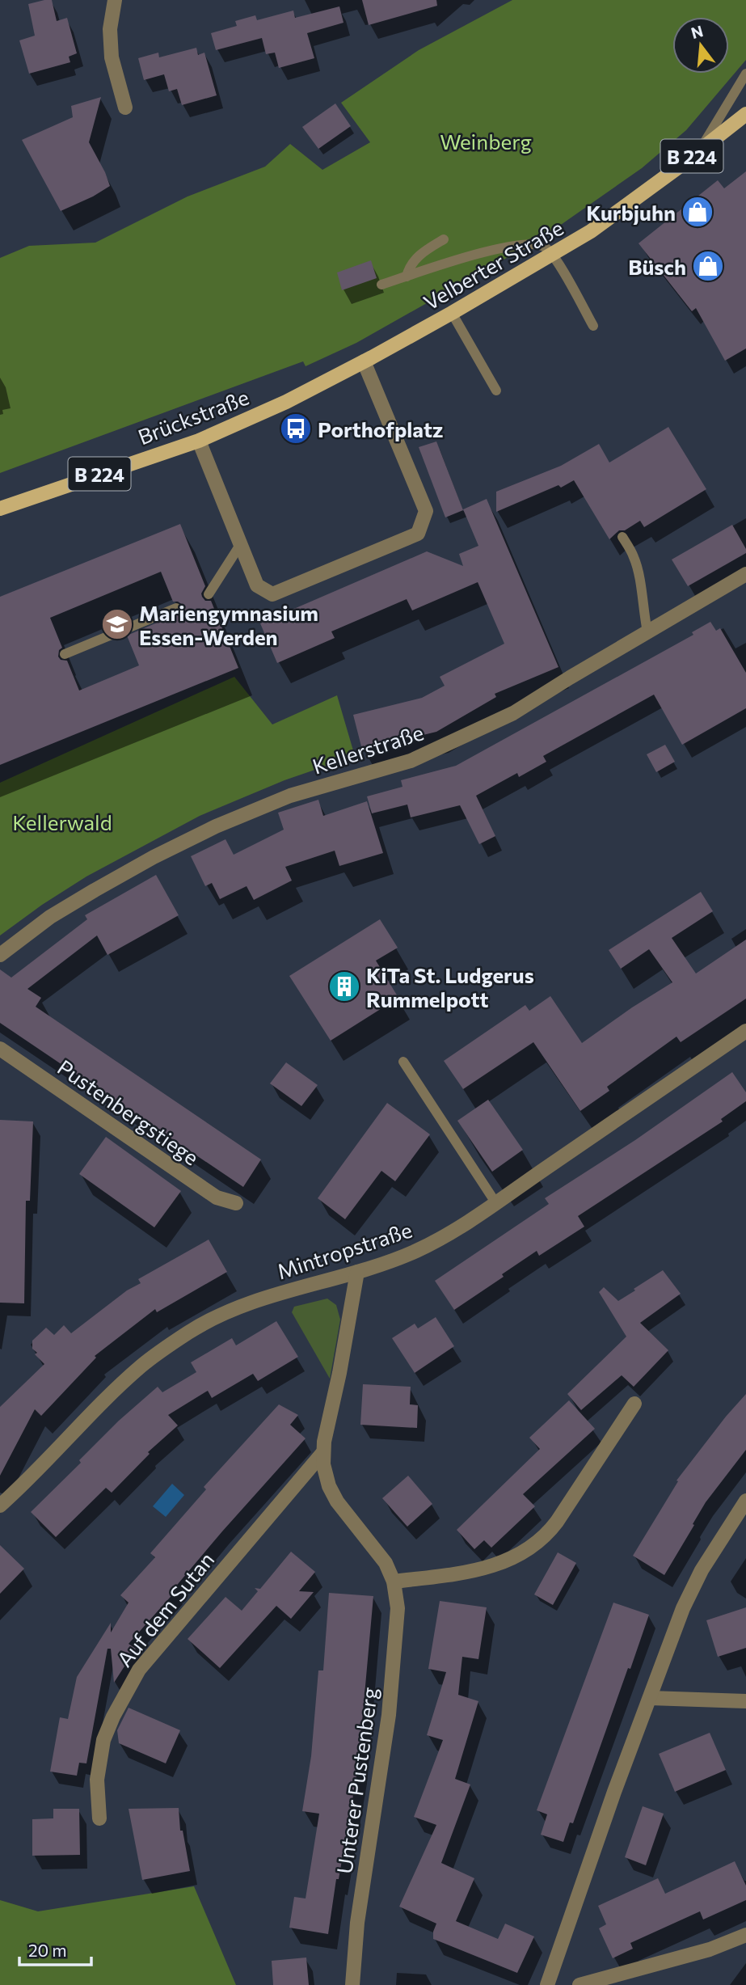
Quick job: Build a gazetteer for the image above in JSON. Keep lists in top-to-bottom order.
{
  "streets": {
    "main road": ["B 224", "Velberter Straße", "Brückstraße"],
    "street": [
      "Kellerstraße",
      "Pustenbergstiege",
      "Mintropstraße",
      "Auf dem Sutan",
      "Unterer Pustenberg"
    ]
  },
  "crossings": [
    ["Velberter Straße", "Brückstraße"],
    ["Mintropstraße", "Unterer Pustenberg"],
    ["Auf dem Sutan", "Unterer Pustenberg"]
  ],
  "parks": ["Weinberg", "Kellerwald"],
  "places": {
    "shop": ["Kurbjuhn", "Büsch"],
    "bus stop": ["Porthofplatz"],
    "school or university": ["Mariengymnasium Essen-Werden"],
    "building": ["KiTa St. Ludgerus Rummelpott"]
  },
  "scale_bar": "20 m",
  "north": "top"
}
